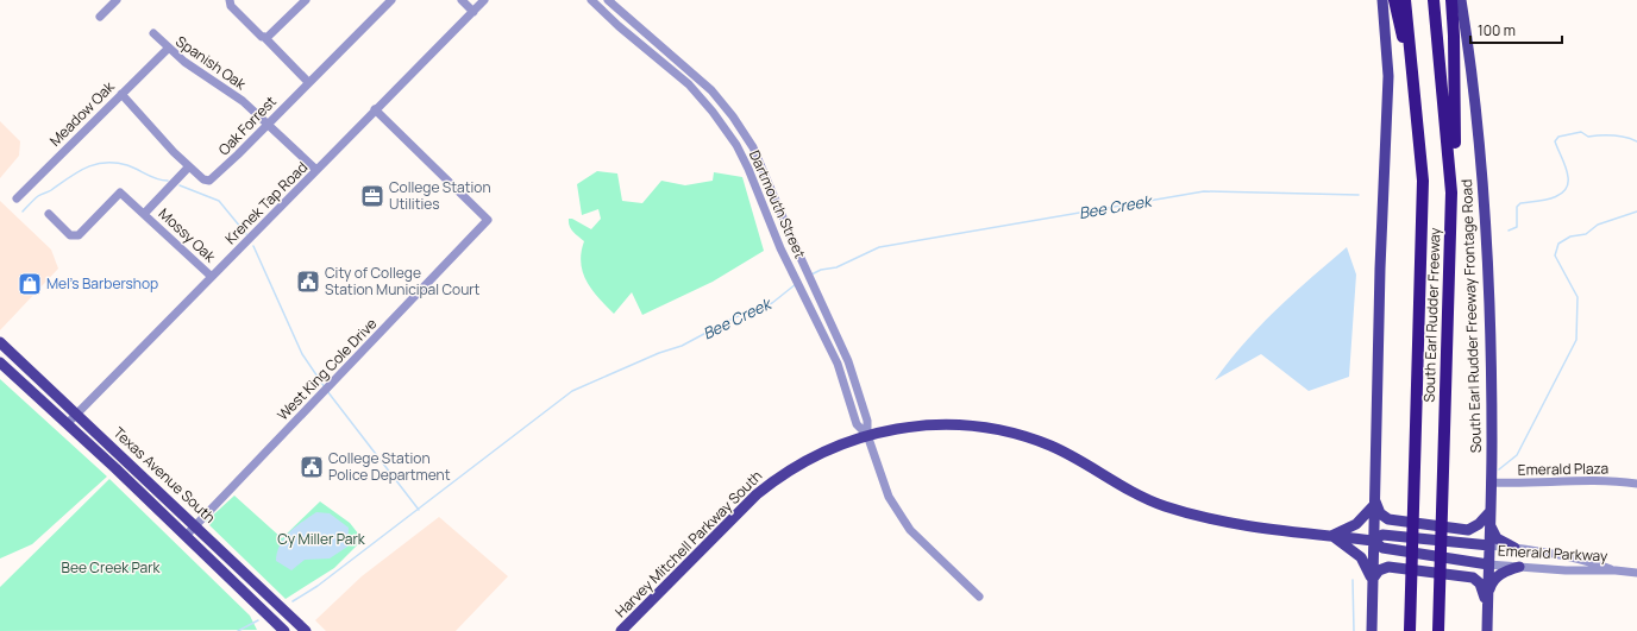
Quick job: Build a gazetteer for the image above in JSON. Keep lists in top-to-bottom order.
{
  "streets": {
    "highway": ["South Earl Rudder Freeway"],
    "main road": ["South Earl Rudder Freeway Frontage Road", "Texas Avenue South", "Harvey Mitchell Parkway South"],
    "street": [
      "Spanish Oak",
      "Meadow Oak",
      "Oak Forrest",
      "Krenek Tap Road",
      "Dartmouth Street",
      "Mossy Oak",
      "West King Cole Drive",
      "Emerald Plaza",
      "Emerald Parkway"
    ]
  },
  "crossings": [
    ["Spanish Oak", "Meadow Oak"],
    ["Spanish Oak", "Oak Forrest"],
    ["Spanish Oak", "Krenek Tap Road"],
    ["Meadow Oak", "Oak Forrest"],
    ["Oak Forrest", "Mossy Oak"],
    ["Krenek Tap Road", "Mossy Oak"],
    ["Krenek Tap Road", "West King Cole Drive"],
    ["Krenek Tap Road", "Texas Avenue South"],
    ["Dartmouth Street", "Harvey Mitchell Parkway South"],
    ["South Earl Rudder Freeway Frontage Road", "Emerald Plaza"],
    ["South Earl Rudder Freeway Frontage Road", "Harvey Mitchell Parkway South"],
    ["South Earl Rudder Freeway Frontage Road", "Emerald Parkway"],
    ["West King Cole Drive", "Texas Avenue South"],
    ["Harvey Mitchell Parkway South", "Emerald Parkway"]
  ],
  "water": ["Bee Creek"],
  "parks": ["Cy Miller Park", "Bee Creek Park"],
  "places": {
    "office": ["College Station Utilities"],
    "public building": ["City of College Station Municipal Court", "College Station Police Department"],
    "shop": ["Mel's Barbershop"]
  },
  "scale_bar": "100 m"
}
